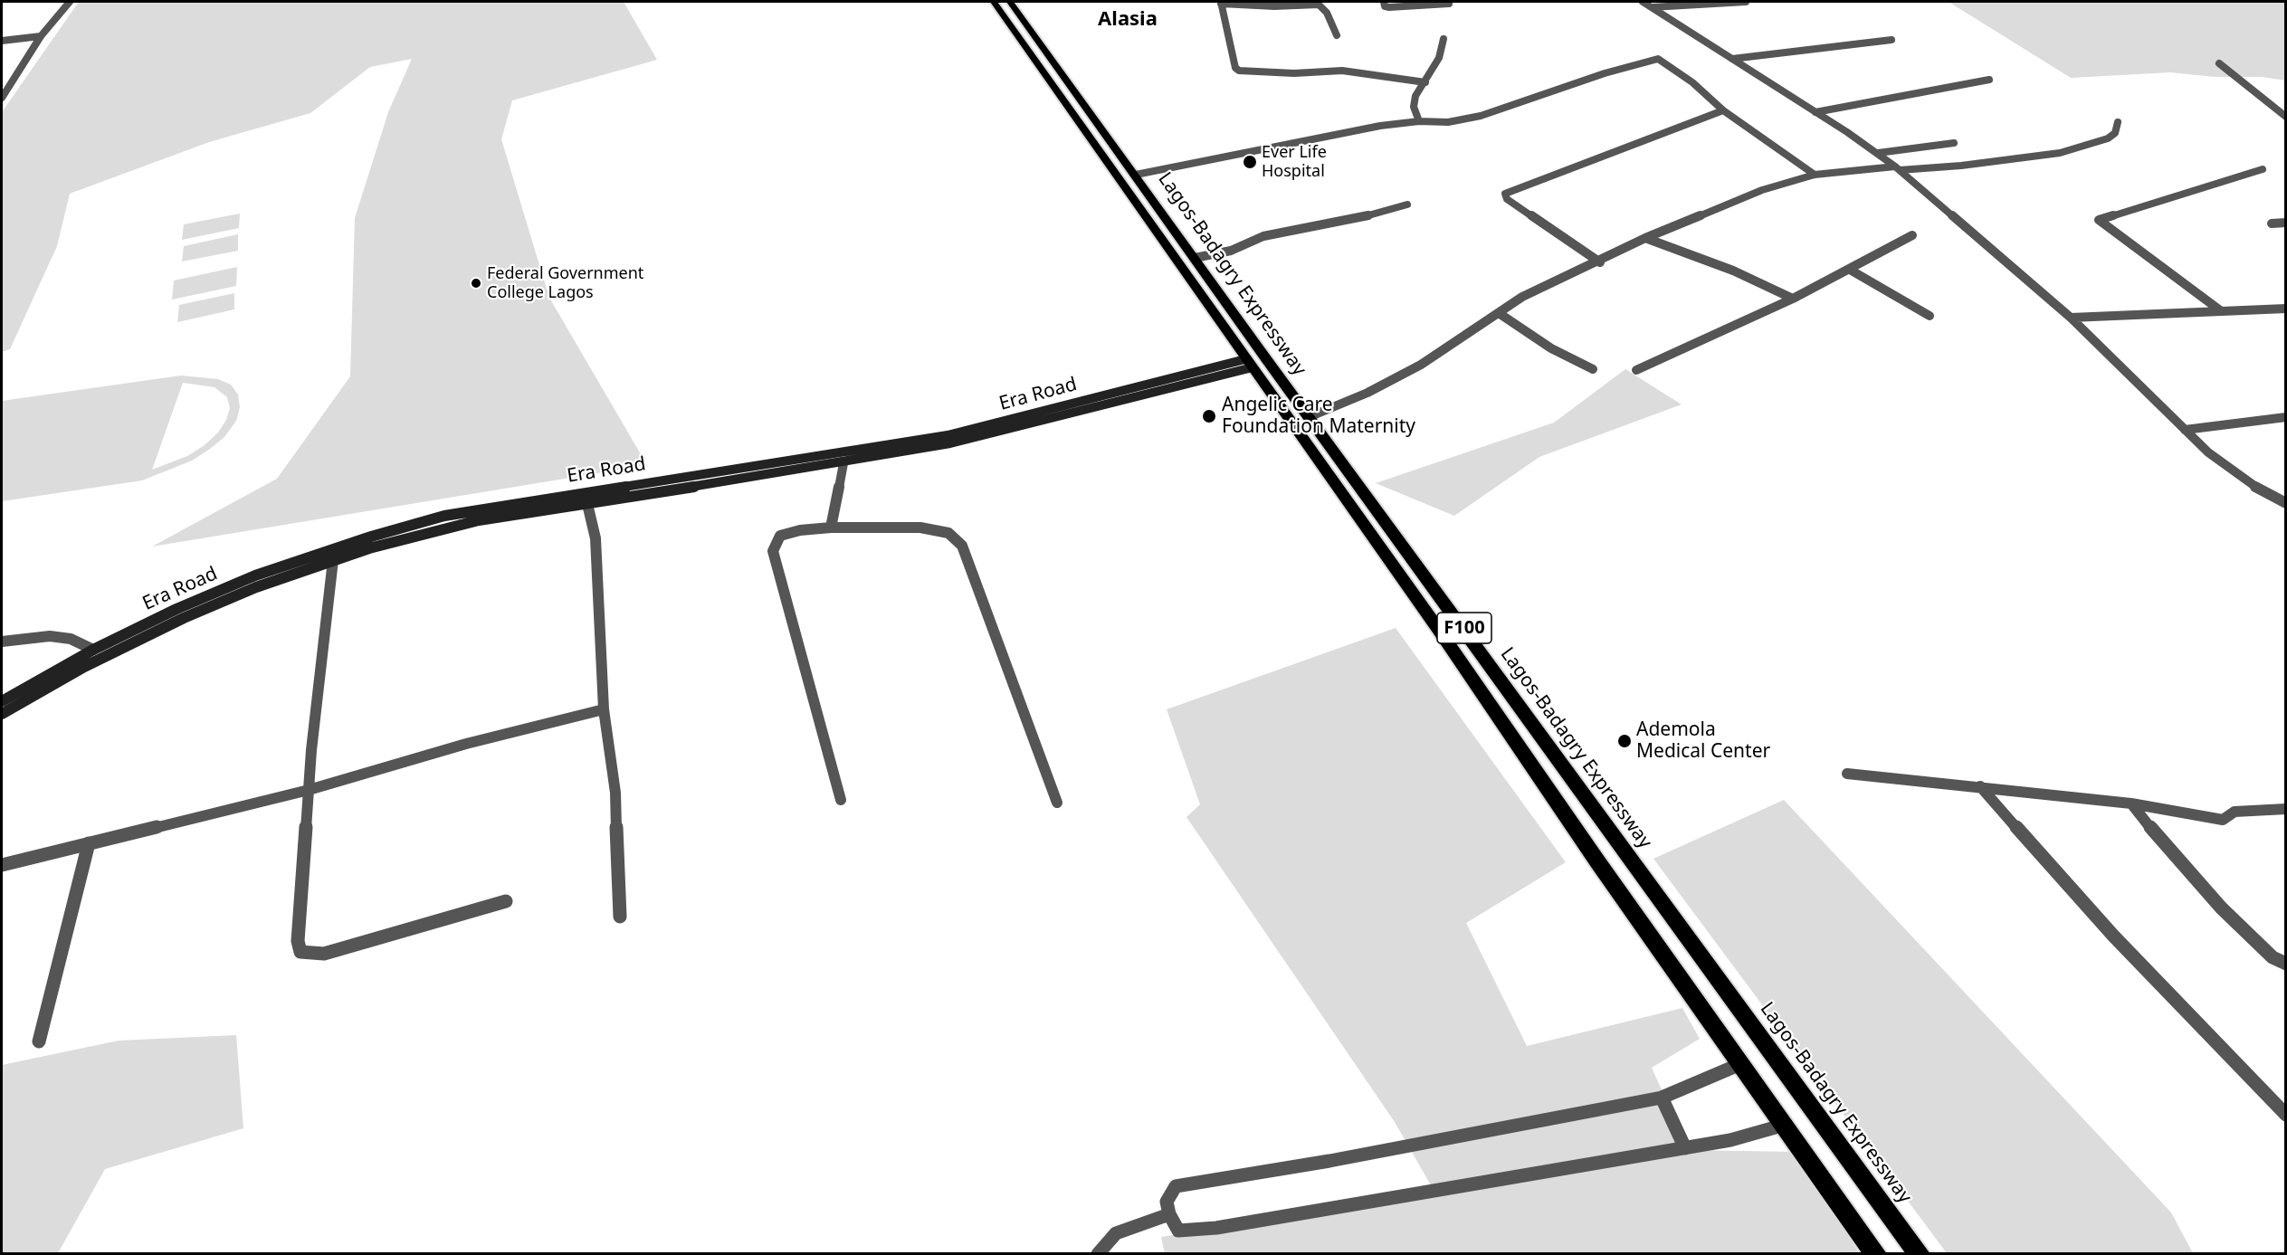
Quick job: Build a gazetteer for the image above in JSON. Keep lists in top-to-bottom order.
{
  "streets": {
    "highway": ["Lagos-Badagry Expressway", "F100"],
    "main road": ["Era Road"]
  },
  "crossings": [
    ["Lagos-Badagry Expressway", "Era Road"]
  ],
  "districts": ["Alasia"],
  "places": [
    "Ever Life Hospital",
    "Federal Government College Lagos",
    "Angelic Care Foundation Maternity",
    "Ademola Medical Center"
  ]
}
